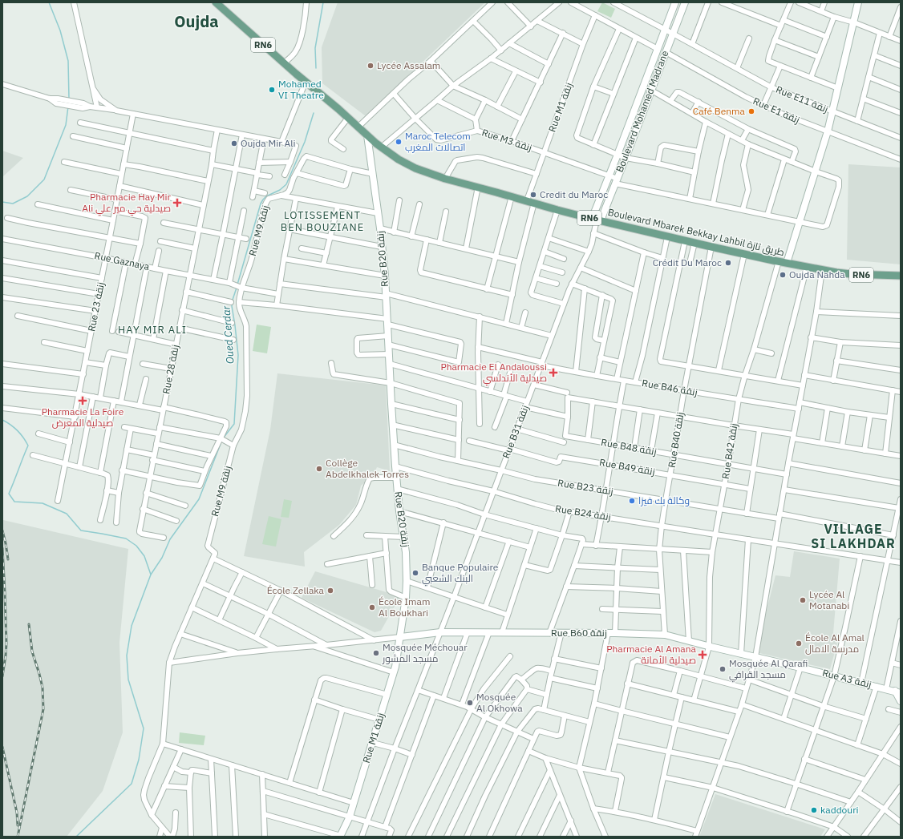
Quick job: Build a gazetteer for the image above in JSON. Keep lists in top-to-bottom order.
{
  "streets": {
    "main road": ["RN6", "Boulevard Mbarek Bekkay Lahbil طريق تازة"],
    "street": [
      "Rue E11 زنقة",
      "Rue M1 زنقة",
      "Rue E1 زنقة",
      "Boulevard Mohamed Madrane",
      "Rue M3 زنقة",
      "Rue M9 زنقة",
      "Rue B20 زنقة",
      "Rue Gaznaya",
      "Rue 23 زنقة",
      "Rue 28 زنقة",
      "Rue B46 زنقة",
      "Rue B31 زنقة",
      "Rue B40 زنقة",
      "Rue B48 زنقة",
      "Rue B42 زنقة",
      "Rue B49 زنقة",
      "Rue B23 زنقة",
      "Rue B24 زنقة",
      "Rue B60 زنقة",
      "Rue A3 زنقة"
    ]
  },
  "crossings": [
    ["RN6", "Boulevard Mbarek Bekkay Lahbil طريق تازة"],
    ["Rue E11 زنقة", "Rue E1 زنقة"],
    ["Rue E11 زنقة", "Boulevard Mohamed Madrane"],
    ["Rue E11 زنقة", "Rue M3 زنقة"],
    ["Rue E11 زنقة", "Boulevard Mbarek Bekkay Lahbil طريق تازة"],
    ["Rue M1 زنقة", "Rue M3 زنقة"],
    ["Rue M1 زنقة", "Boulevard Mbarek Bekkay Lahbil طريق تازة"],
    ["Rue M1 زنقة", "Rue B20 زنقة"],
    ["Rue M1 زنقة", "Rue B60 زنقة"],
    ["Rue E1 زنقة", "Boulevard Mohamed Madrane"],
    ["Boulevard Mohamed Madrane", "Rue M3 زنقة"],
    ["Boulevard Mohamed Madrane", "Boulevard Mbarek Bekkay Lahbil طريق تازة"],
    ["Boulevard Mohamed Madrane", "Rue B31 زنقة"],
    ["Rue M9 زنقة", "Rue Gaznaya"],
    ["Boulevard Mbarek Bekkay Lahbil طريق تازة", "Rue B20 زنقة"],
    ["Boulevard Mbarek Bekkay Lahbil طريق تازة", "Rue B31 زنقة"],
    ["Boulevard Mbarek Bekkay Lahbil طريق تازة", "Rue B40 زنقة"],
    ["Boulevard Mbarek Bekkay Lahbil طريق تازة", "Rue B42 زنقة"],
    ["Rue B20 زنقة", "Rue B23 زنقة"],
    ["Rue B20 زنقة", "Rue B24 زنقة"],
    ["Rue B20 زنقة", "Rue B60 زنقة"],
    ["Rue Gaznaya", "Rue 23 زنقة"],
    ["Rue Gaznaya", "Rue 28 زنقة"],
    ["Rue B46 زنقة", "Rue B31 زنقة"],
    ["Rue B46 زنقة", "Rue B40 زنقة"],
    ["Rue B46 زنقة", "Rue B42 زنقة"],
    ["Rue B31 زنقة", "Rue B49 زنقة"],
    ["Rue B31 زنقة", "Rue B23 زنقة"],
    ["Rue B31 زنقة", "Rue B24 زنقة"],
    ["Rue B31 زنقة", "Rue B60 زنقة"],
    ["Rue B40 زنقة", "Rue B48 زنقة"],
    ["Rue B40 زنقة", "Rue B49 زنقة"],
    ["Rue B40 زنقة", "Rue B23 زنقة"],
    ["Rue B40 زنقة", "Rue B24 زنقة"],
    ["Rue B40 زنقة", "Rue B60 زنقة"],
    ["Rue B48 زنقة", "Rue B42 زنقة"],
    ["Rue B42 زنقة", "Rue B49 زنقة"],
    ["Rue B42 زنقة", "Rue B23 زنقة"],
    ["Rue B42 زنقة", "Rue B24 زنقة"],
    ["Rue B42 زنقة", "Rue B60 زنقة"],
    ["Rue B60 زنقة", "Rue A3 زنقة"]
  ],
  "districts": [
    "Oujda",
    "LOTISSEMENT BEN BOUZIANE",
    "HAY MIR ALI",
    "VILLAGE SI LAKHDAR"
  ],
  "water": ["Oued Cerdar"],
  "places": {
    "other": [
      "Lycée Assalam",
      "Mohamed VI Theatre",
      "Café Benma",
      "Maroc Telecom اتصالات المغرب",
      "Oujda Mir Ali",
      "Credit du Maroc",
      "Crédit Du Maroc",
      "Oujda Nahda",
      "Collège Abdelkhalek Torres",
      "وكالة بك فيزا",
      "Banque Populaire البنك الشعبي",
      "École Zellaka",
      "Lycée Al Motanabi",
      "École Imam Al Boukhari",
      "École Al Amal مدرسة الامال",
      "Mosquée Méchouar مسجد المشور",
      "Mosquée Al Qarafi مسجد القرافي",
      "Mosquée Al Okhowa",
      "kaddouri"
    ],
    "health": [
      "Pharmacie Hay Mir Ali صيدلية حي مير علي",
      "Pharmacie El Andaloussi صيدلية الأندلسي",
      "Pharmacie La Foire صيدلية المعرض",
      "Pharmacie Al Amana صيدلية الأمانة"
    ]
  }
}
